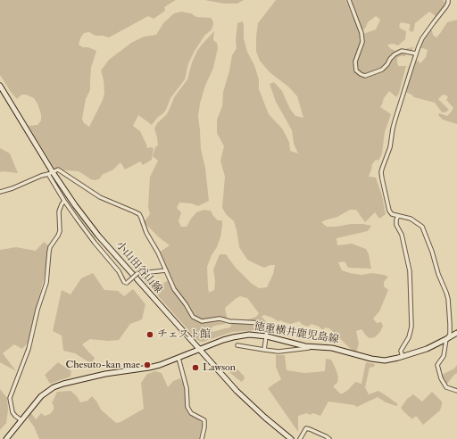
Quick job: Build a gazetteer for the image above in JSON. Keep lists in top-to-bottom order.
{
  "streets": {
    "main road": ["小山田谷山線", "徳重横井鹿児島線"]
  },
  "crossings": [
    ["小山田谷山線", "徳重横井鹿児島線"]
  ],
  "places": ["チェスト館", "Chesuto-kan mae", "Lawson"]
}
